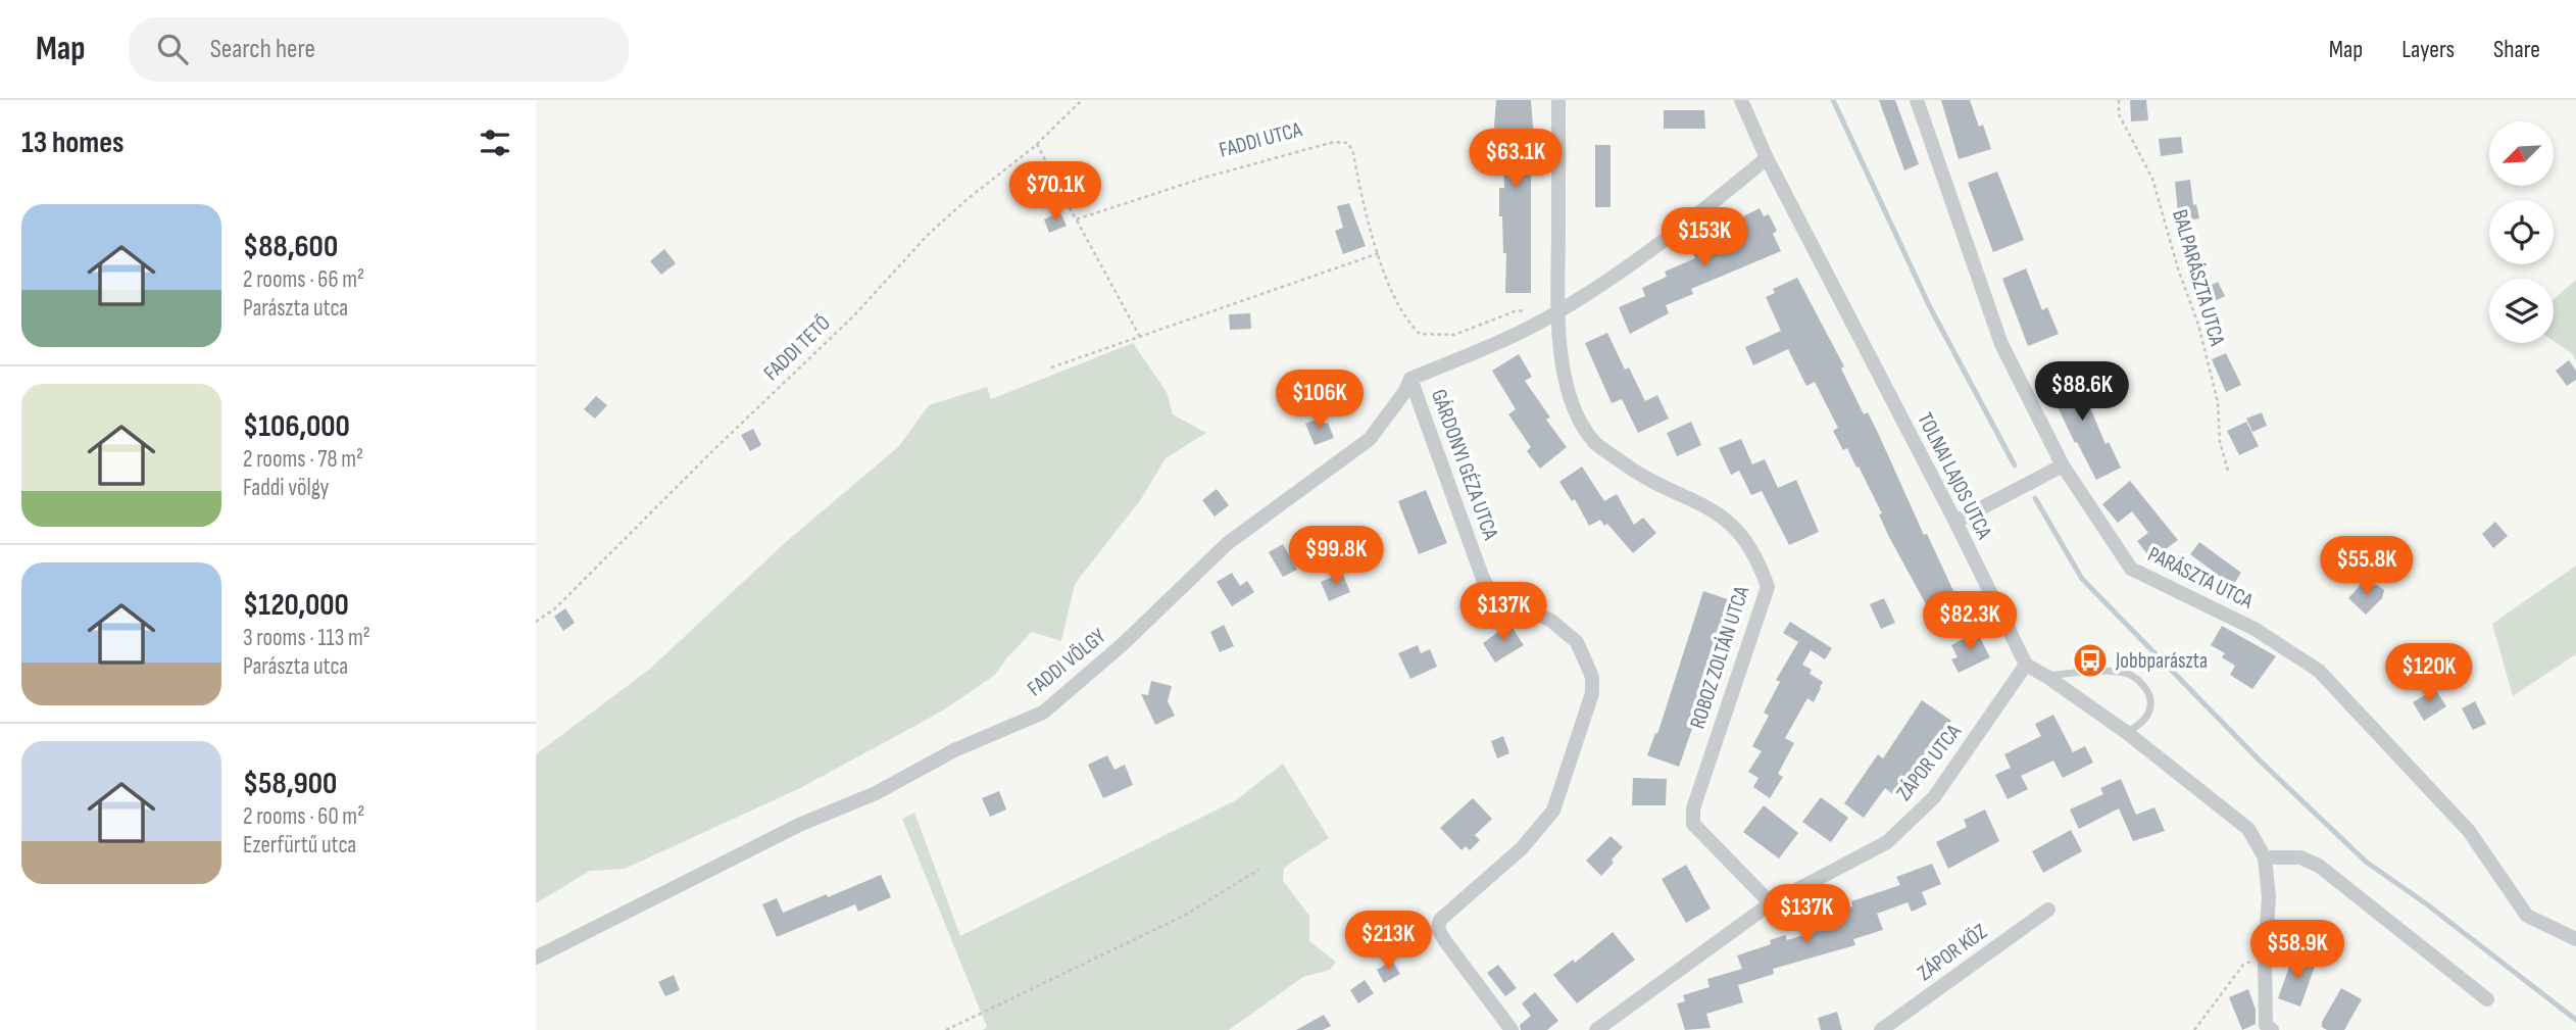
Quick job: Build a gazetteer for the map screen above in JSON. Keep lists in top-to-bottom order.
{
  "streets": {
    "street": [
      "GÁRDONYI GÉZA UTCA",
      "TOLNAI LAJOS UTCA",
      "PARÁSZTA UTCA",
      "ROBOZ ZOLTÁN UTCA",
      "FADDI VÖLGY",
      "ZÁPOR UTCA",
      "ZÁPOR KÖZ"
    ],
    "path": ["FADDI UTCA", "BALPARÁSZTA UTCA", "FADDI TETŐ"]
  },
  "crossings": [
    ["GÁRDONYI GÉZA UTCA", "FADDI VÖLGY"],
    ["TOLNAI LAJOS UTCA", "ZÁPOR UTCA"],
    ["ROBOZ ZOLTÁN UTCA", "ZÁPOR UTCA"]
  ],
  "places": {
    "bus stop": ["Jobbparászta"]
  },
  "north": "bottom left",
  "page": {
    "header": "Map",
    "search": "Search here",
    "nav": ["Map", "Layers", "Share"],
    "heading": "13 homes",
    "price": [
      "$63.1K",
      "$70.1K",
      "$153K",
      "$88.6K",
      "$106K",
      "$99.8K",
      "$55.8K",
      "$137K",
      "$82.3K",
      "$120K",
      "$137K",
      "$213K",
      "$58.9K"
    ],
    "list": [
      {
        "name": "$88,600",
        "note": "2 rooms · 66 m² · Parászta utca"
      },
      {
        "name": "$106,000",
        "note": "2 rooms · 78 m² · Faddi völgy"
      },
      {
        "name": "$120,000",
        "note": "3 rooms · 113 m² · Parászta utca"
      },
      {
        "name": "$58,900",
        "note": "2 rooms · 60 m² · Ezerfürtű utca"
      }
    ]
  }
}
